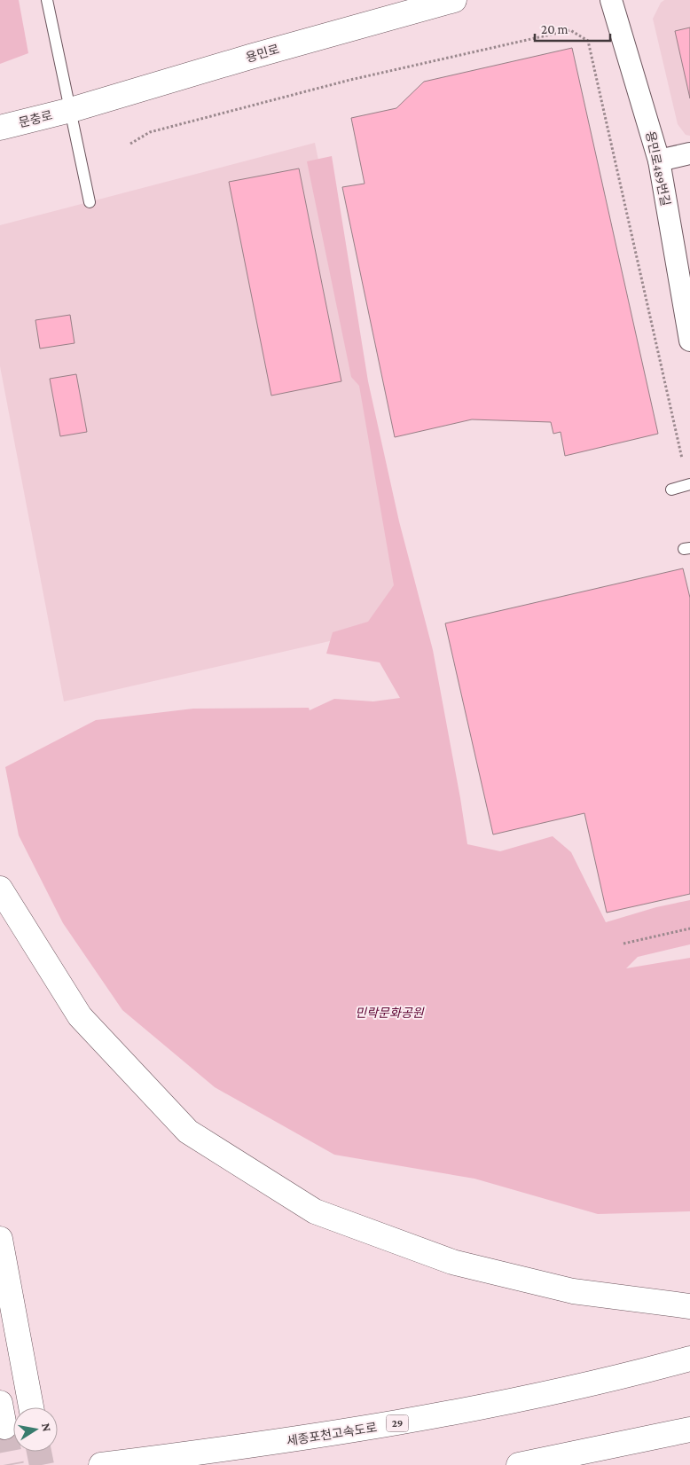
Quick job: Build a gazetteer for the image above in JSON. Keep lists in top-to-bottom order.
{
  "streets": {
    "main road": [
      "용민로",
      "문충로",
      "29",
      "세종포천고속도로"
    ],
    "street": ["용민로489번길"]
  },
  "crossings": [
    ["용민로", "문충로"]
  ],
  "parks": ["민락문화공원"],
  "scale_bar": "20 m",
  "north": "right"
}
